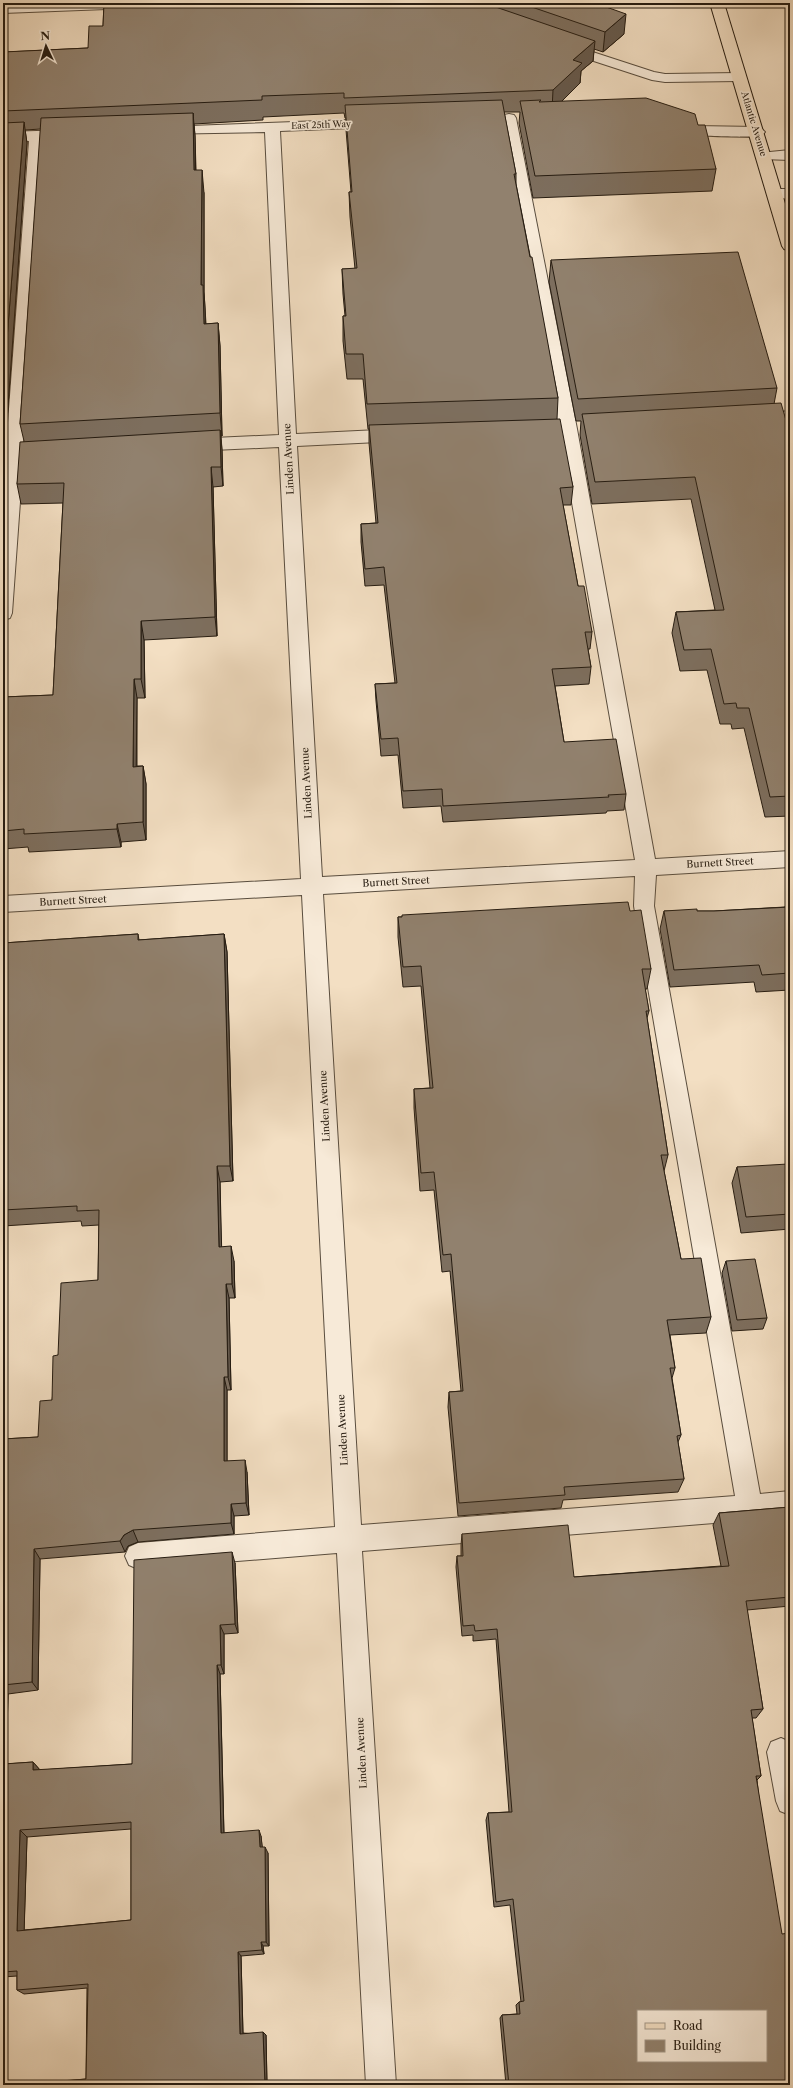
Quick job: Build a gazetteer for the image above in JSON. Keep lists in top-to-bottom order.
{
  "streets": {
    "main road": ["Atlantic Avenue"],
    "street": ["East 25th Way", "Linden Avenue", "Burnett Street"]
  },
  "crossings": [
    ["East 25th Way", "Linden Avenue"],
    ["Linden Avenue", "Burnett Street"]
  ],
  "legend": ["Road", "Building"],
  "north": "top"
}
